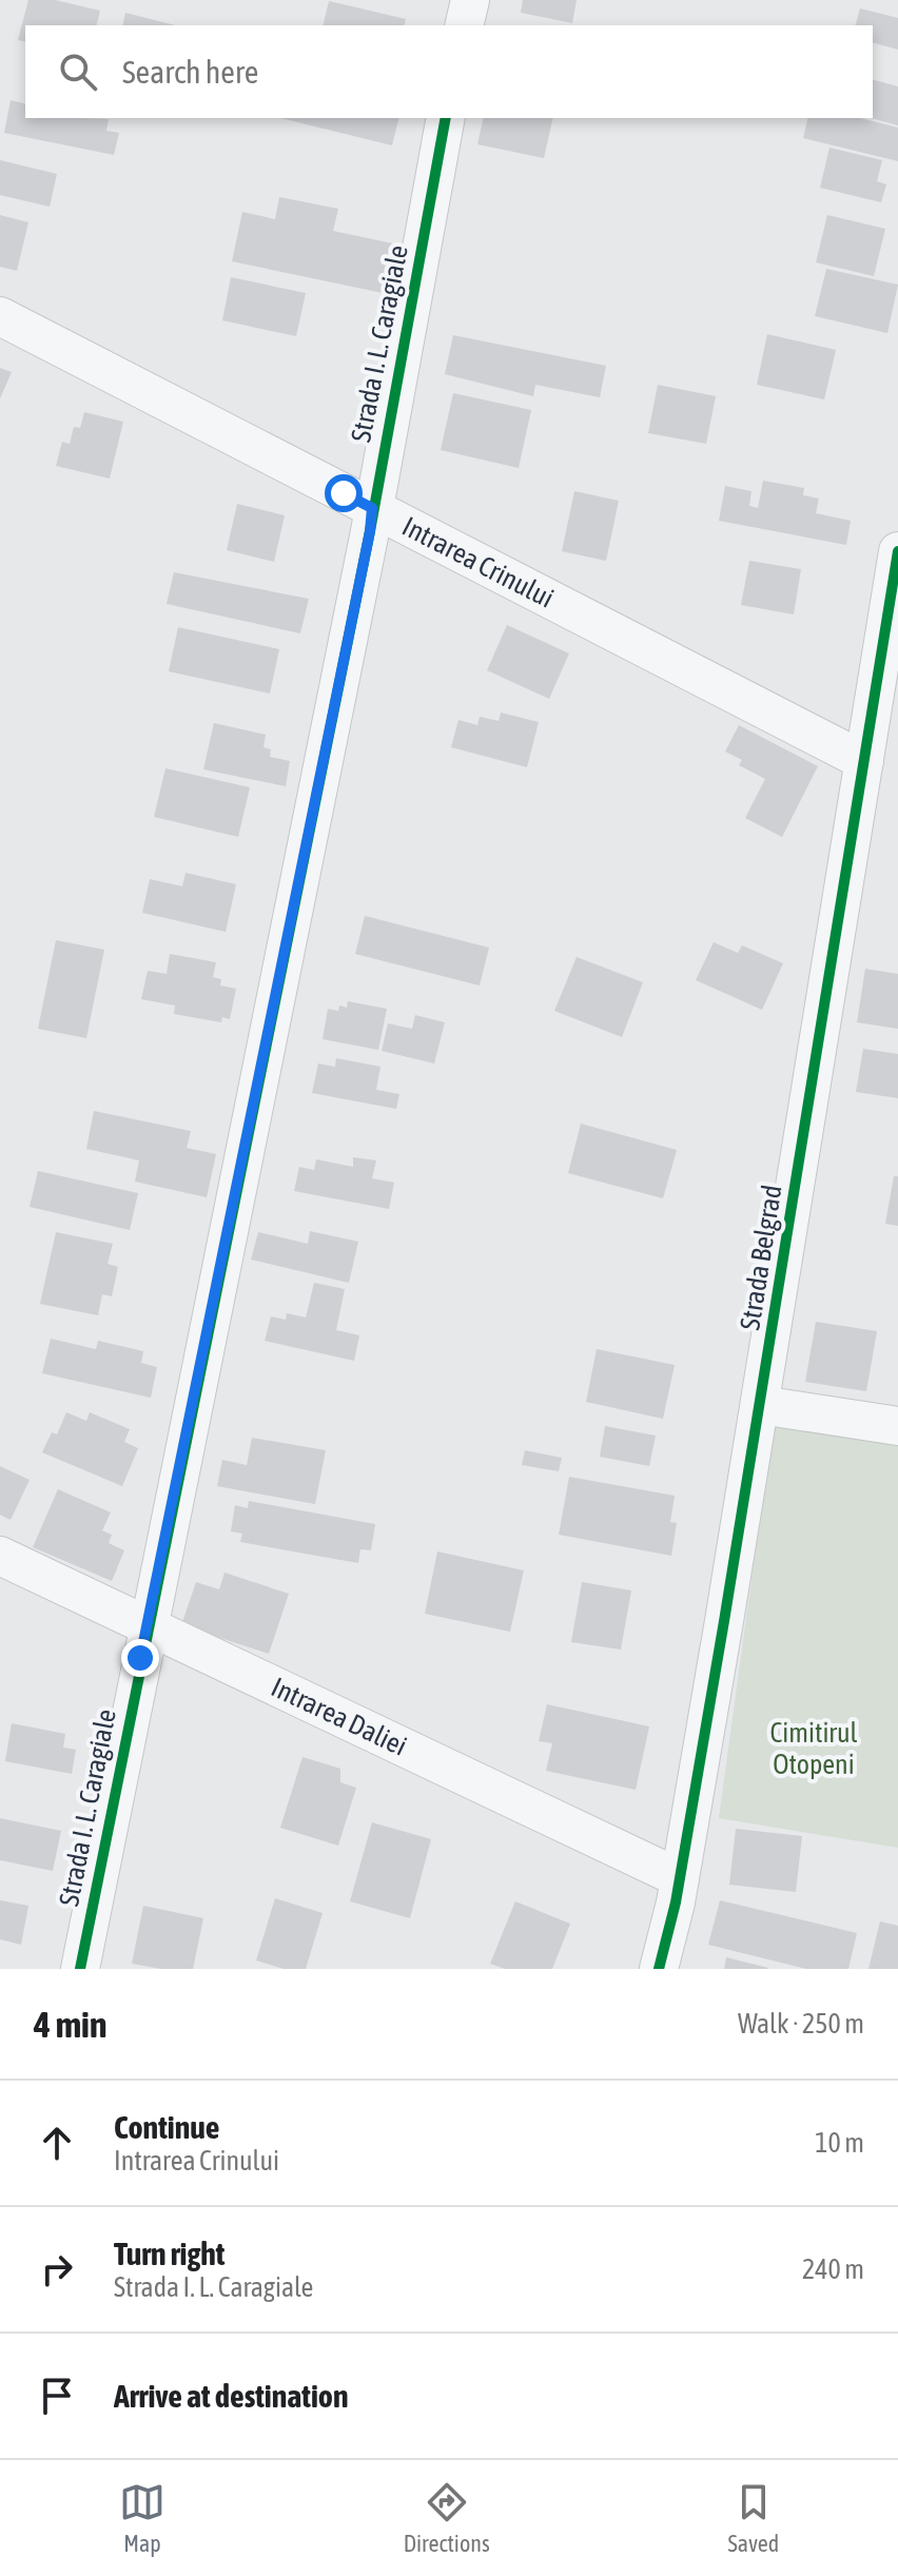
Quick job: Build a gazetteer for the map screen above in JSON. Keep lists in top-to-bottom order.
{
  "streets": {
    "street": [
      "Strada I. L. Caragiale",
      "Intrarea Crinului",
      "Strada Belgrad",
      "Intrarea Daliei"
    ]
  },
  "crossings": [
    ["Strada I. L. Caragiale", "Intrarea Crinului"],
    ["Strada I. L. Caragiale", "Intrarea Daliei"],
    ["Intrarea Crinului", "Strada Belgrad"],
    ["Strada Belgrad", "Intrarea Daliei"]
  ],
  "parks": ["Cimitirul Otopeni"],
  "page": {
    "search": "Search here",
    "heading": ["4 min", "Walk · 250 m"],
    "list": [
      ["Continue", "Intrarea Crinului", "10 m"],
      ["Turn right", "Strada I. L. Caragiale", "240 m"],
      "Arrive at destination"
    ],
    "nav": ["Map", "Directions", "Saved"]
  }
}
